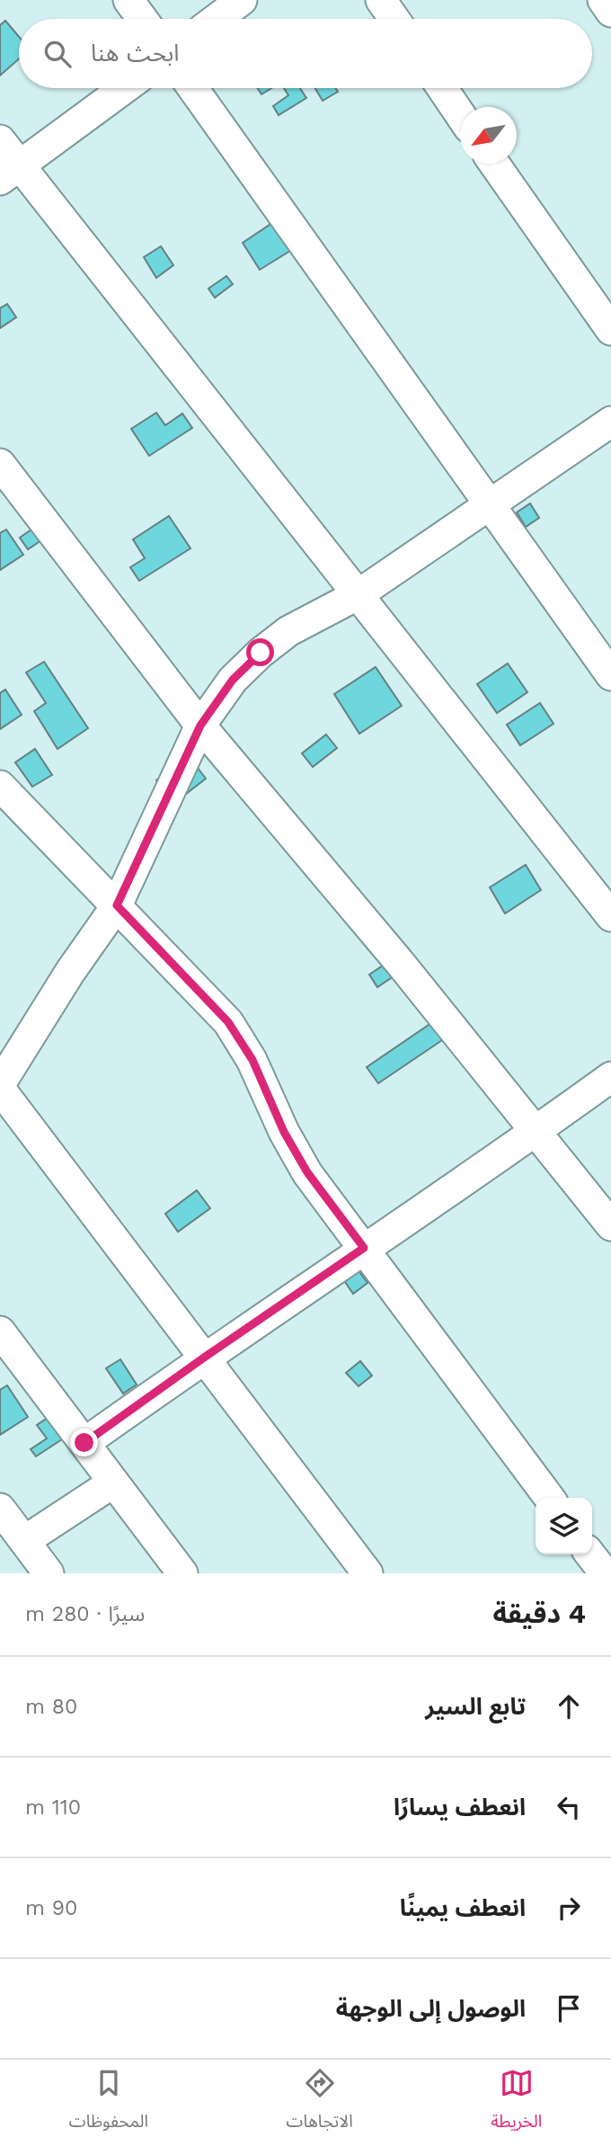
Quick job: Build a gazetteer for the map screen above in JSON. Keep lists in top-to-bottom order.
{
  "north": "bottom left",
  "page": {
    "search": "ابحث هنا",
    "heading": ["4 دقيقة", "سيرًا · 280 m"],
    "list": [
      ["تابع السير", "80 m"],
      ["انعطف يسارًا", "110 m"],
      ["انعطف يمينًا", "90 m"],
      "الوصول إلى الوجهة"
    ],
    "nav": ["الخريطة", "الاتجاهات", "المحفوظات"]
  }
}
